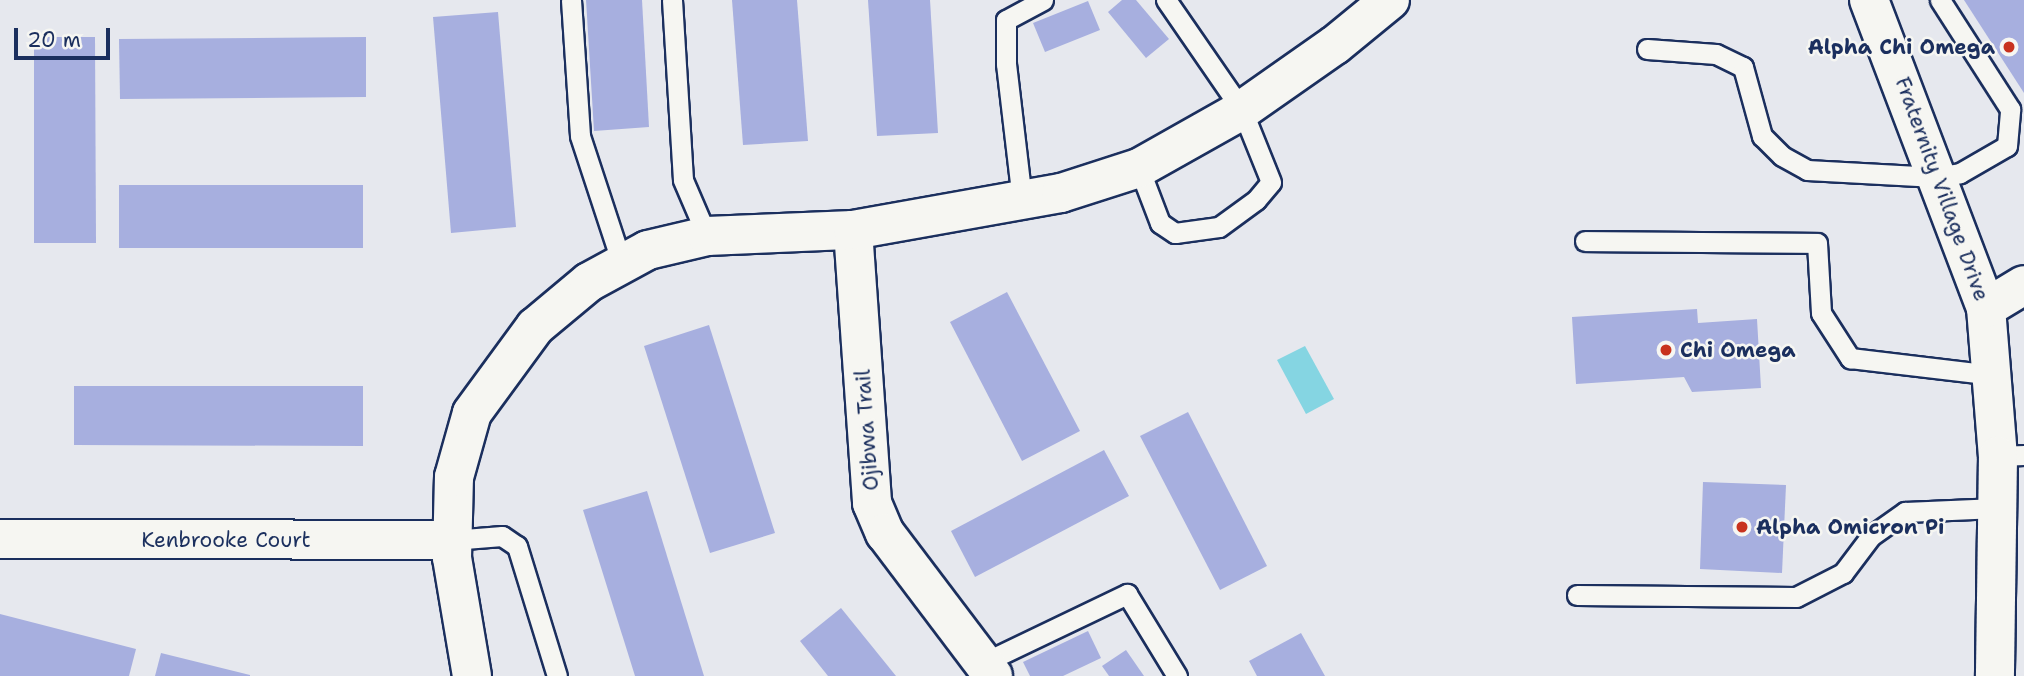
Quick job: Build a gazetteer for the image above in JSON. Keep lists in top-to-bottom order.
{
  "streets": {
    "street": ["Fraternity Village Drive", "Ojibwa Trail", "Kenbrooke Court"]
  },
  "places": ["Alpha Chi Omega", "Chi Omega", "Alpha Omicron Pi"],
  "scale_bar": "20 m"
}
